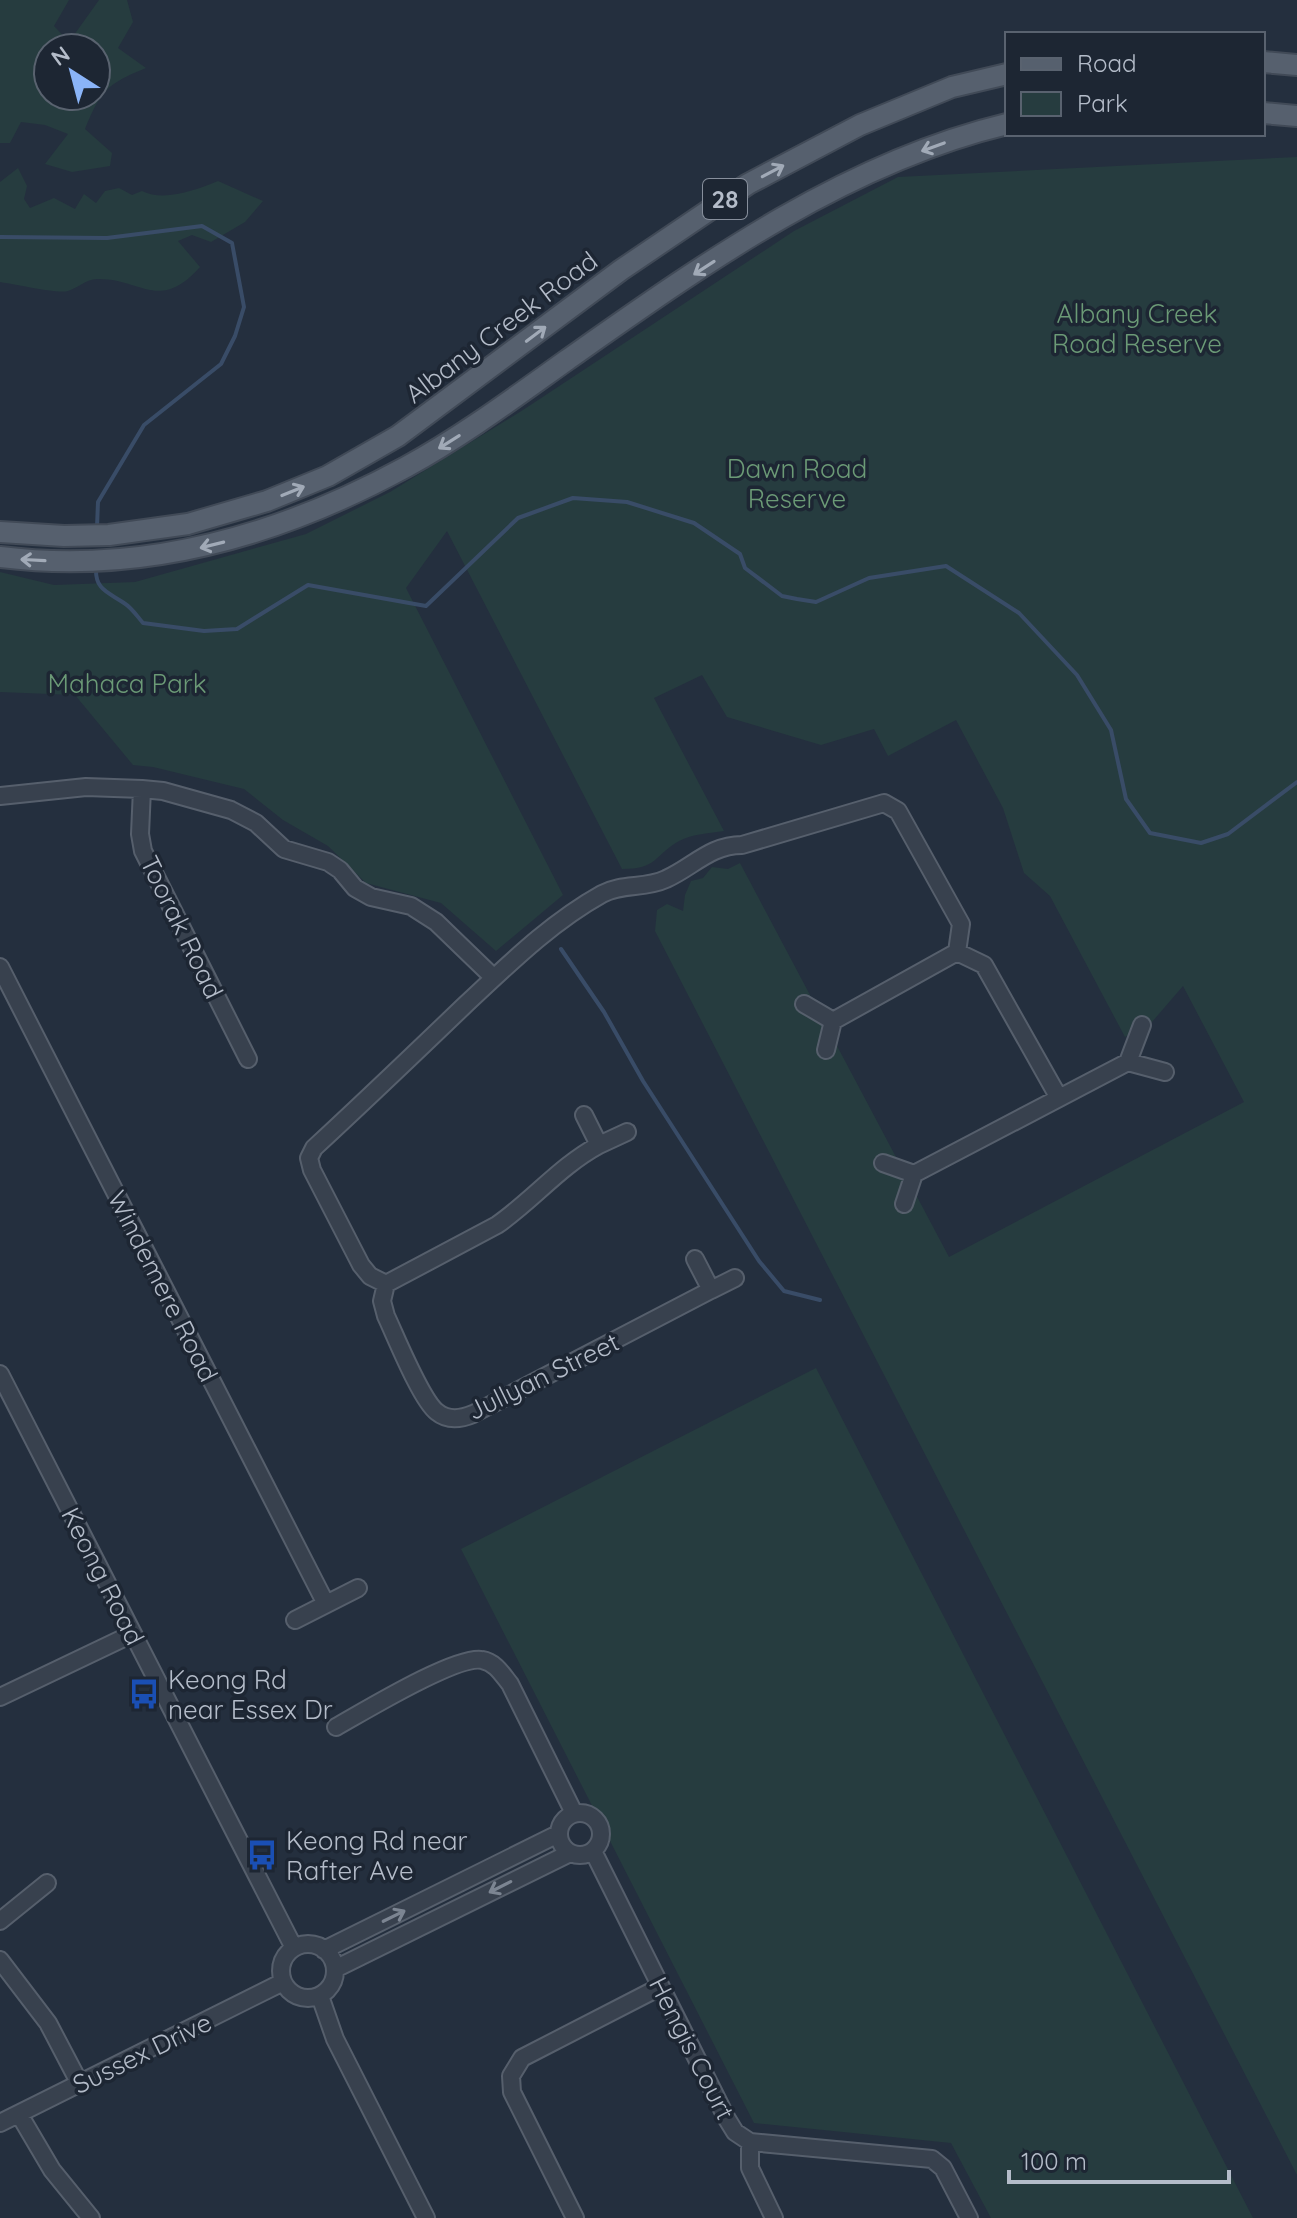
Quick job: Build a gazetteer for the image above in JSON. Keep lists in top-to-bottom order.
{
  "streets": {
    "main road": ["28", "Albany Creek Road"],
    "street": [
      "Toorak Road",
      "Windemere Road",
      "Jullyan Street",
      "Keong Road",
      "Hengis Court",
      "Sussex Drive"
    ]
  },
  "crossings": [
    ["Keong Road", "Sussex Drive"]
  ],
  "parks": ["Albany Creek Road Reserve", "Dawn Road Reserve", "Mahaca Park"],
  "places": {
    "bus stop": ["Keong Rd near Essex Dr", "Keong Rd near Rafter Ave"]
  },
  "legend": ["Road", "Park"],
  "scale_bar": "100 m",
  "north": "top left"
}
